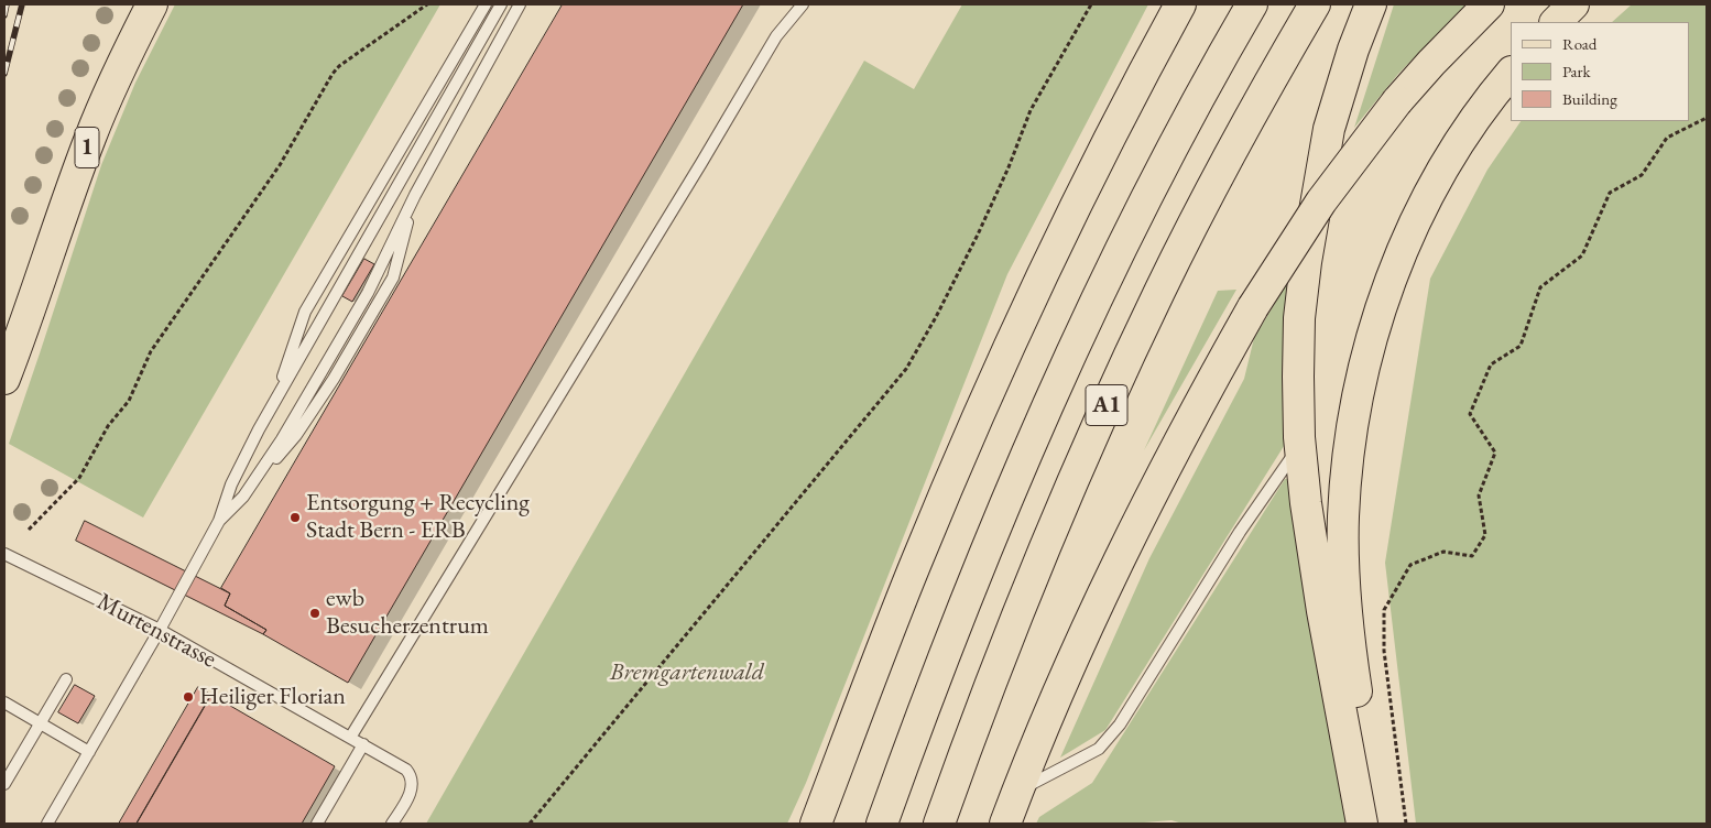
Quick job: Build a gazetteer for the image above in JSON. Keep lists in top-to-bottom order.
{
  "streets": {
    "main road": ["1", "A1"],
    "lane": ["Murtenstrasse"]
  },
  "parks": ["Bremgartenwald"],
  "places": ["Entsorgung + Recycling Stadt Bern - ERB", "ewb Besucherzentrum", "Heiliger Florian"],
  "legend": ["Road", "Park", "Building"]
}
